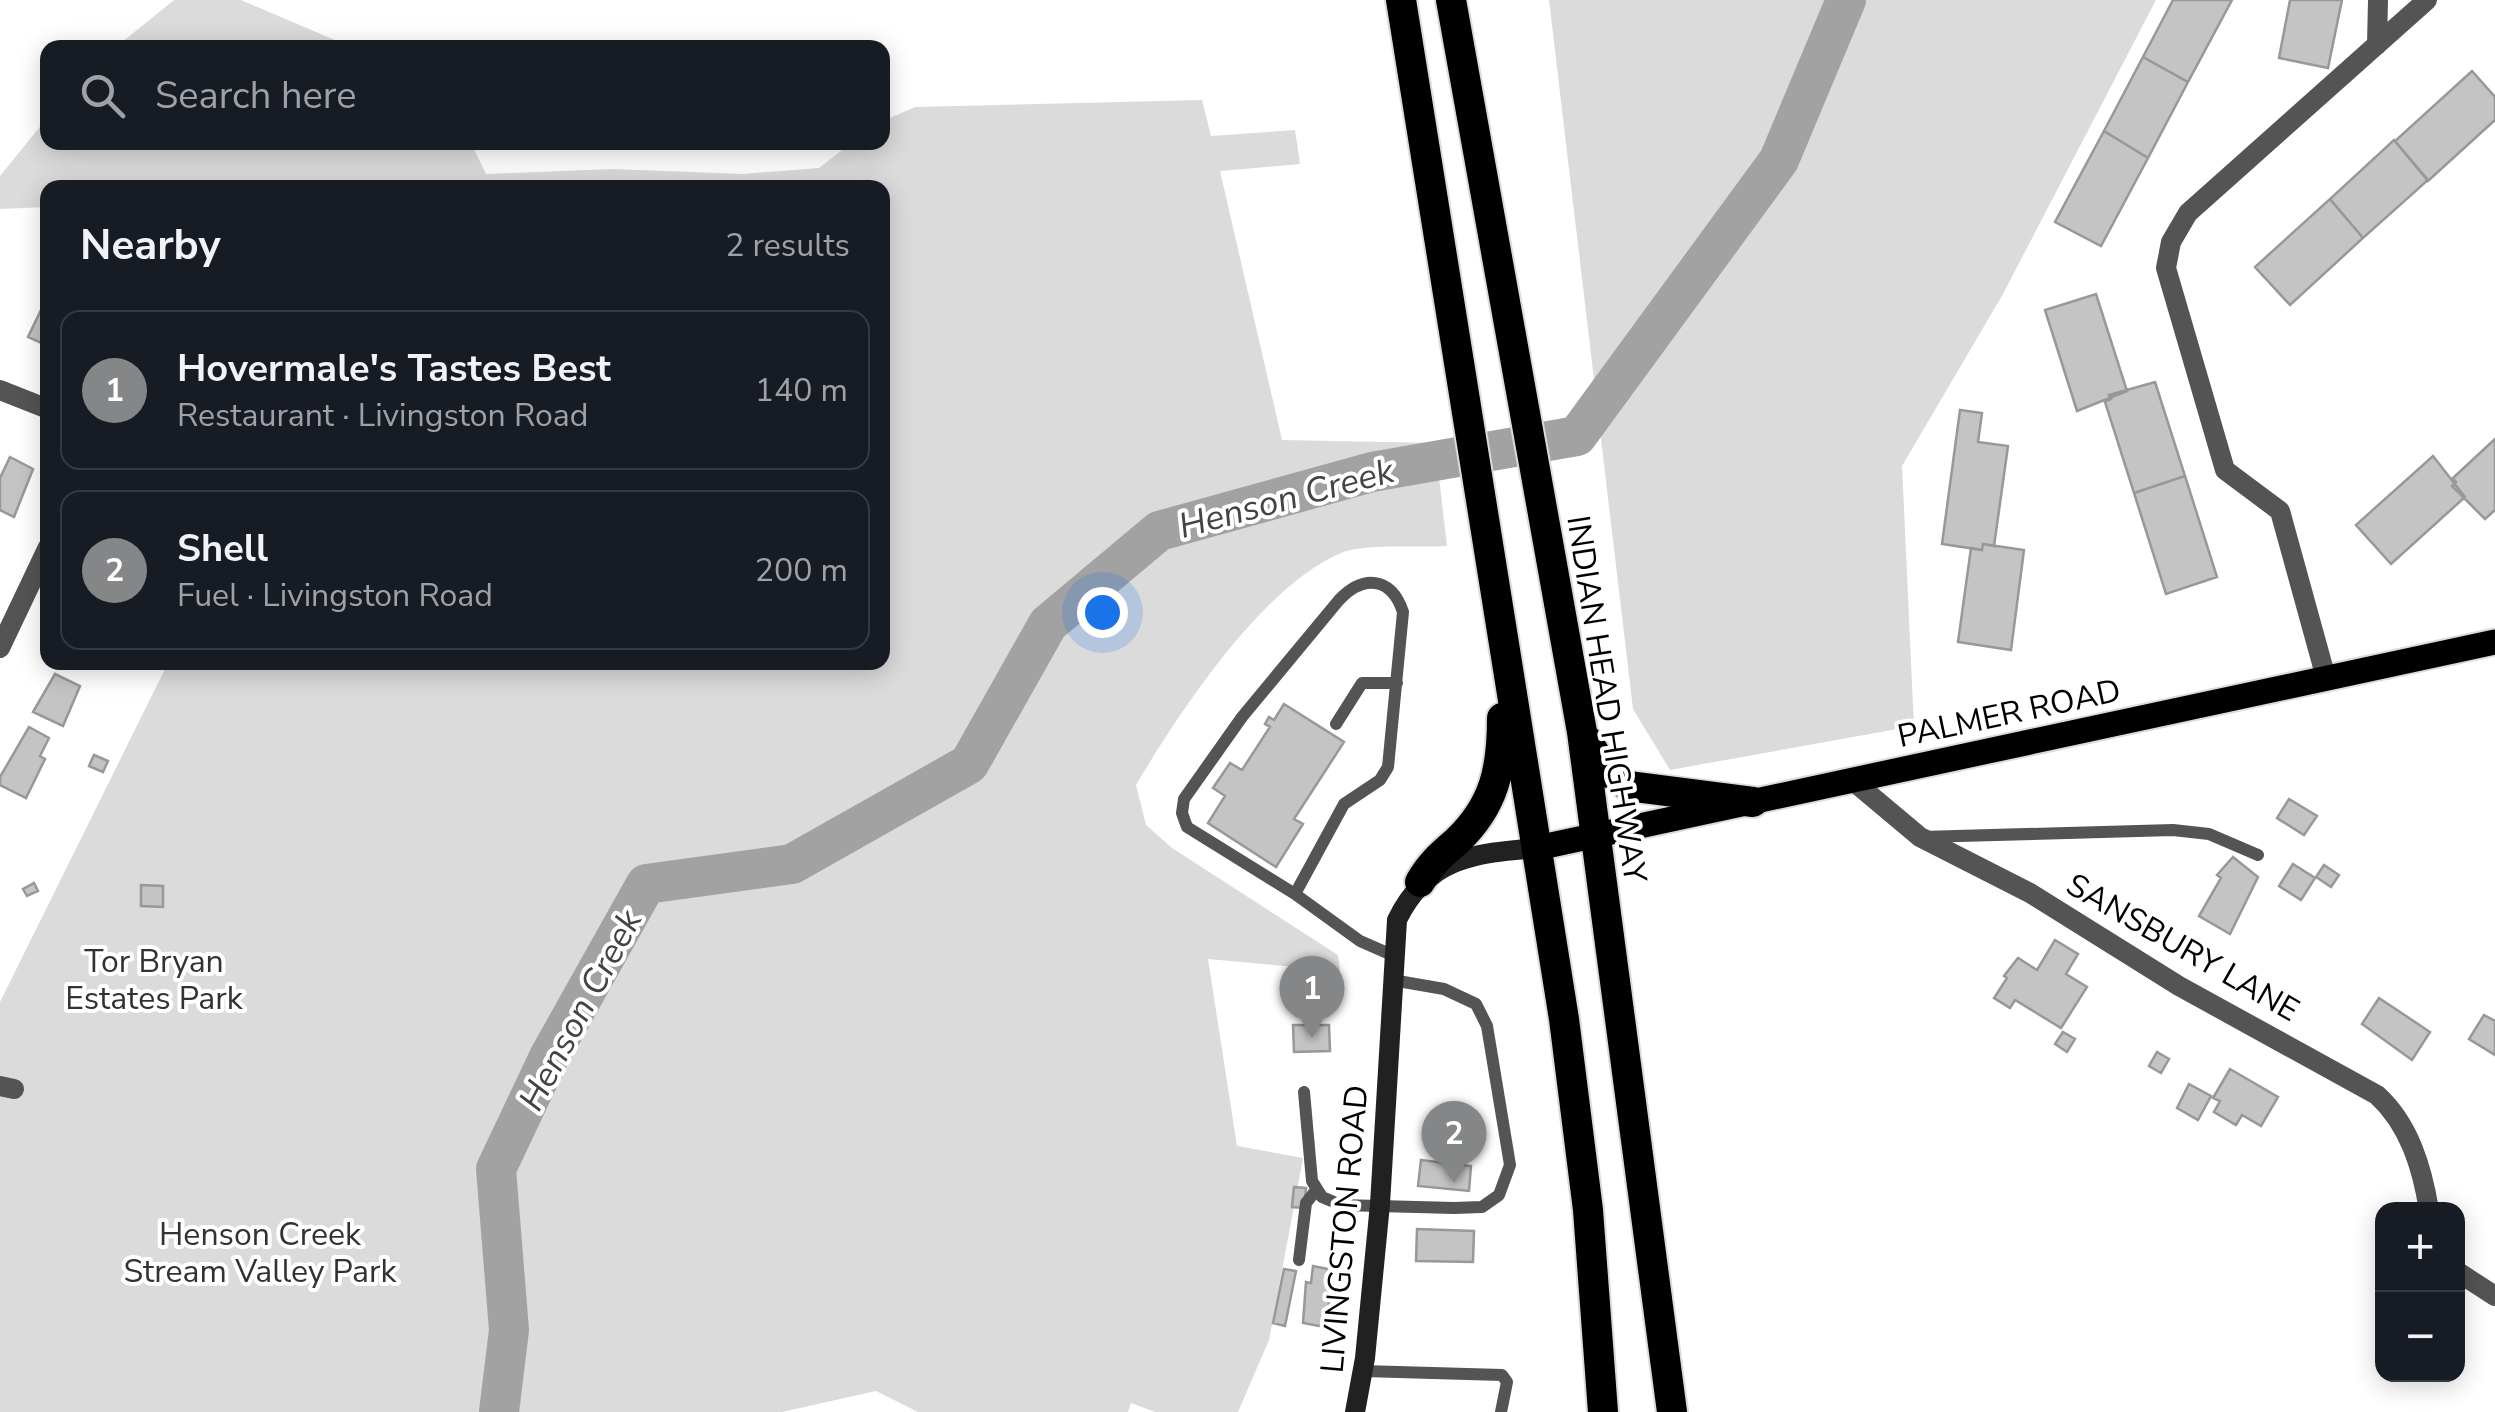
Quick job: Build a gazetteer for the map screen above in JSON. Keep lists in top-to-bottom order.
{
  "streets": {
    "highway": ["INDIAN HEAD HIGHWAY"],
    "main road": ["PALMER ROAD", "LIVINGSTON ROAD"],
    "street": ["SANSBURY LANE"]
  },
  "crossings": [
    ["INDIAN HEAD HIGHWAY", "PALMER ROAD"],
    ["PALMER ROAD", "SANSBURY LANE"]
  ],
  "water": ["Henson Creek"],
  "parks": ["Tor Bryan Estates Park", "Henson Creek Stream Valley Park"],
  "page": {
    "search": "Search here",
    "heading": ["Nearby", "2 results"],
    "list": [
      {
        "mark": "1",
        "name": "Hovermale's Tastes Best",
        "note": "Restaurant · Livingston Road",
        "value": "140 m"
      },
      {
        "mark": "2",
        "name": "Shell",
        "note": "Fuel · Livingston Road",
        "value": "200 m"
      }
    ],
    "pins": ["1", "2"],
    "map_buttons": ["+", "−"]
  }
}
